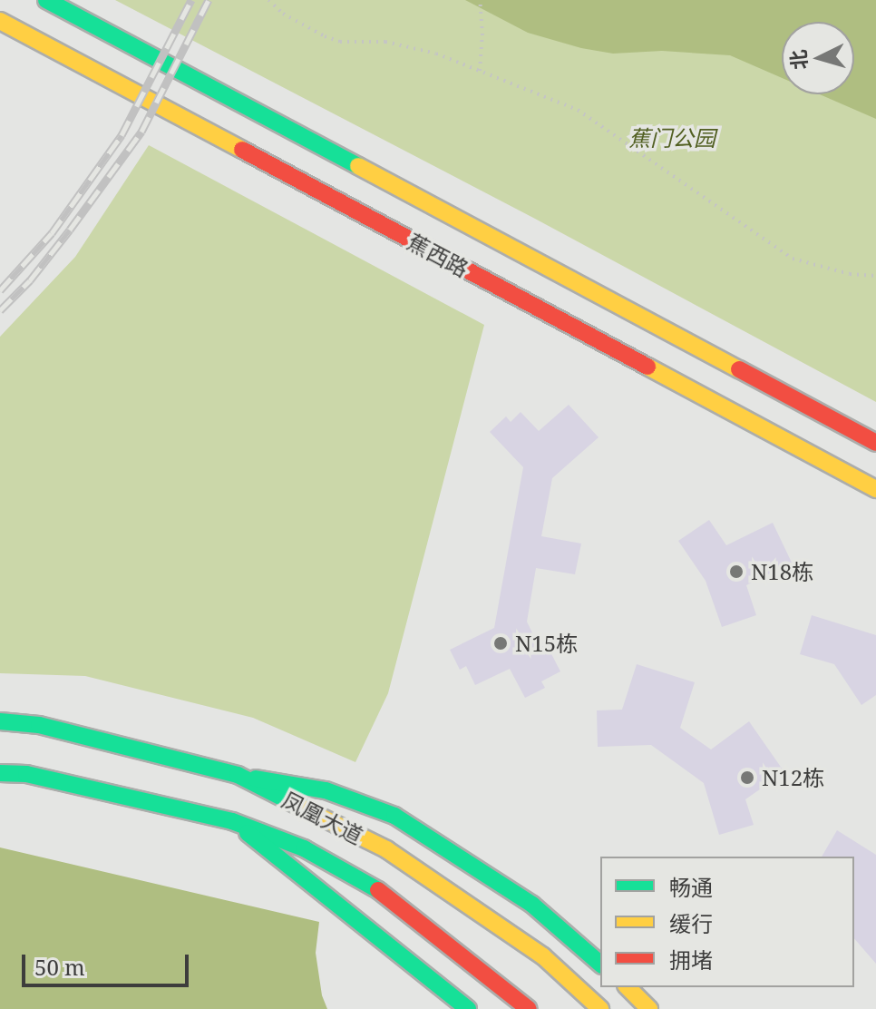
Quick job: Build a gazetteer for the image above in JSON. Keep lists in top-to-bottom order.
{
  "streets": {
    "main road": ["蕉西路", "凤凰大道"]
  },
  "parks": ["蕉门公园"],
  "places": ["N18栋", "N15栋", "N12栋"],
  "legend": ["畅通", "缓行", "拥堵"],
  "scale_bar": "50 m",
  "north": "left"
}
